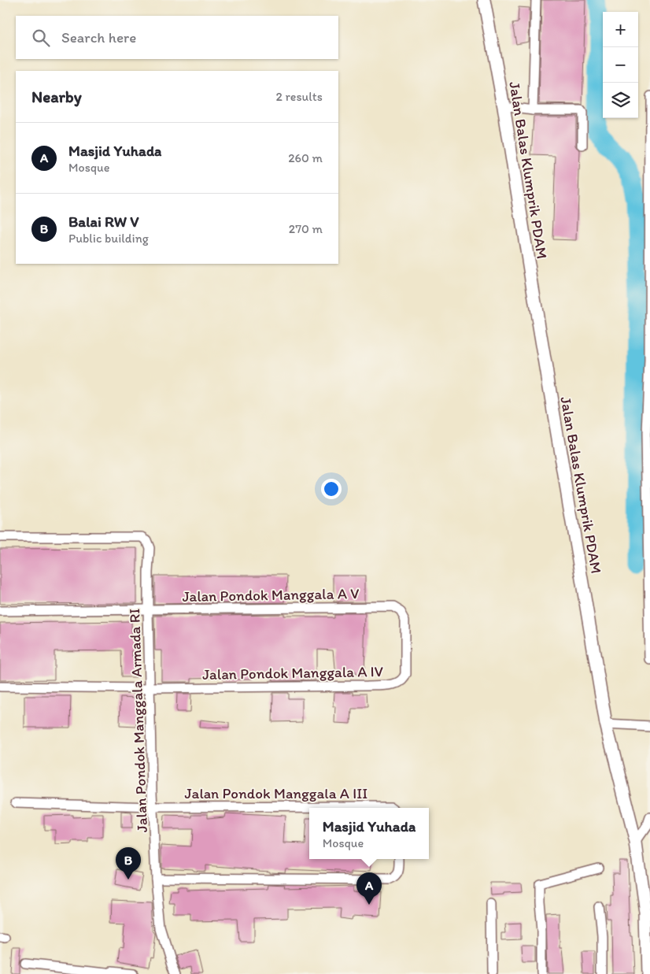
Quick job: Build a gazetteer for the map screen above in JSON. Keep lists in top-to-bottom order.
{
  "streets": {
    "street": [
      "Jalan Balas Klumprik PDAM",
      "Jalan Pondok Manggala A V",
      "Jalan Pondok Manggala A IV",
      "Jalan Pondok Manggala Armada RI",
      "Jalan Pondok Manggala A III"
    ]
  },
  "crossings": [
    ["Jalan Pondok Manggala A V", "Jalan Pondok Manggala A IV"],
    ["Jalan Pondok Manggala A V", "Jalan Pondok Manggala Armada RI"],
    ["Jalan Pondok Manggala A IV", "Jalan Pondok Manggala Armada RI"],
    ["Jalan Pondok Manggala Armada RI", "Jalan Pondok Manggala A III"]
  ],
  "page": {
    "map_buttons": ["+", "−"],
    "search": "Search here",
    "heading": ["Nearby", "2 results"],
    "list": [
      {
        "mark": "A",
        "name": "Masjid Yuhada",
        "note": "Mosque",
        "value": "260 m"
      },
      {
        "mark": "B",
        "name": "Balai RW V",
        "note": "Public building",
        "value": "270 m"
      }
    ],
    "popup": ["Masjid Yuhada", "Mosque"],
    "pins": ["B", "A"]
  }
}
